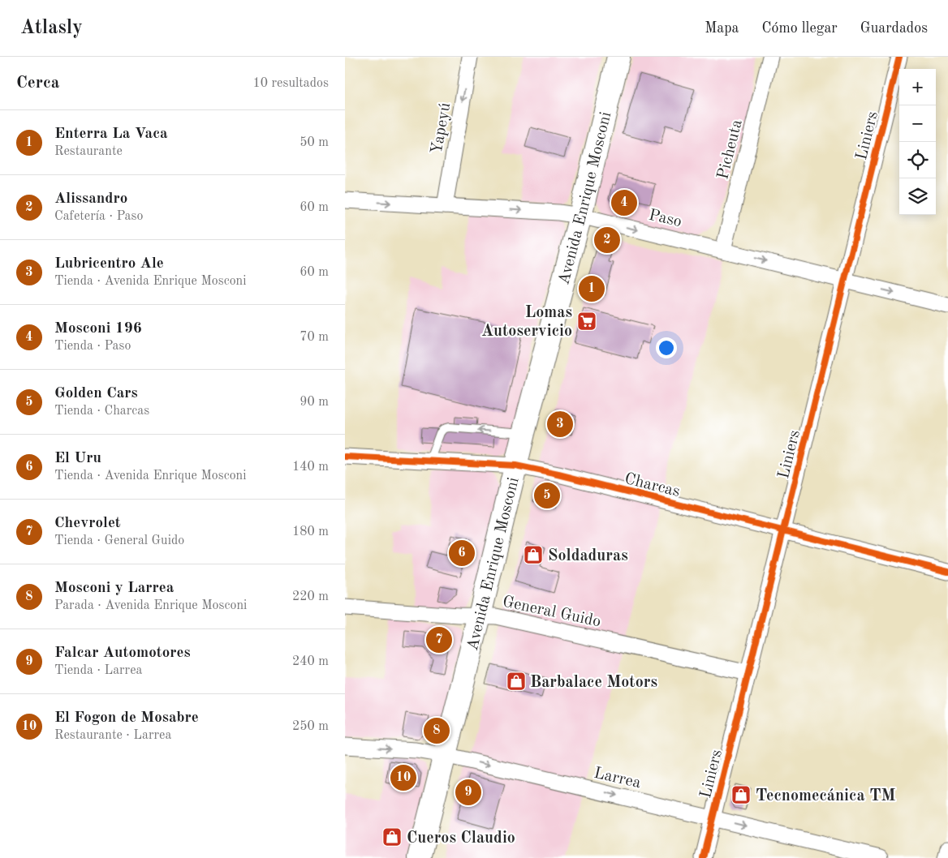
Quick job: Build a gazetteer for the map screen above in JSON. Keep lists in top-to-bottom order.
{
  "streets": {
    "main road": ["Avenida Enrique Mosconi"],
    "street": [
      "Yapeyú",
      "Liniers",
      "Picheuta",
      "Paso",
      "Charcas",
      "General Guido",
      "Larrea"
    ]
  },
  "crossings": [
    ["Yapeyú", "Paso"],
    ["Liniers", "Paso"],
    ["Liniers", "Charcas"],
    ["Liniers", "General Guido"],
    ["Liniers", "Larrea"],
    ["Picheuta", "Paso"],
    ["Avenida Enrique Mosconi", "Paso"],
    ["Avenida Enrique Mosconi", "Charcas"],
    ["Avenida Enrique Mosconi", "General Guido"],
    ["Avenida Enrique Mosconi", "Larrea"]
  ],
  "one_way": ["Yapeyú", "Paso", "Larrea"],
  "places": {
    "supermarket": ["Lomas Autoservicio"],
    "shop": [
      "Soldaduras",
      "Barbalace Motors",
      "Tecnomecánica TM",
      "Cueros Claudio"
    ]
  },
  "page": {
    "header": "Atlasly",
    "nav": ["Mapa", "Cómo llegar", "Guardados"],
    "heading": ["Cerca", "10 resultados"],
    "map_buttons": ["+", "−"],
    "list": [
      {
        "mark": "1",
        "name": "Enterra La Vaca",
        "note": "Restaurante",
        "value": "50 m"
      },
      {
        "mark": "2",
        "name": "Alissandro",
        "note": "Cafetería · Paso",
        "value": "60 m"
      },
      {
        "mark": "3",
        "name": "Lubricentro Ale",
        "note": "Tienda · Avenida Enrique Mosconi",
        "value": "60 m"
      },
      {
        "mark": "4",
        "name": "Mosconi 196",
        "note": "Tienda · Paso",
        "value": "70 m"
      },
      {
        "mark": "5",
        "name": "Golden Cars",
        "note": "Tienda · Charcas",
        "value": "90 m"
      },
      {
        "mark": "6",
        "name": "El Uru",
        "note": "Tienda · Avenida Enrique Mosconi",
        "value": "140 m"
      },
      {
        "mark": "7",
        "name": "Chevrolet",
        "note": "Tienda · General Guido",
        "value": "180 m"
      },
      {
        "mark": "8",
        "name": "Mosconi y Larrea",
        "note": "Parada · Avenida Enrique Mosconi",
        "value": "220 m"
      },
      {
        "mark": "9",
        "name": "Falcar Automotores",
        "note": "Tienda · Larrea",
        "value": "240 m"
      },
      {
        "mark": "10",
        "name": "El Fogon de Mosabre",
        "note": "Restaurante · Larrea",
        "value": "250 m"
      }
    ],
    "pins": [
      "4",
      "2",
      "1",
      "3",
      "5",
      "6",
      "7",
      "8",
      "10",
      "9"
    ]
  }
}
